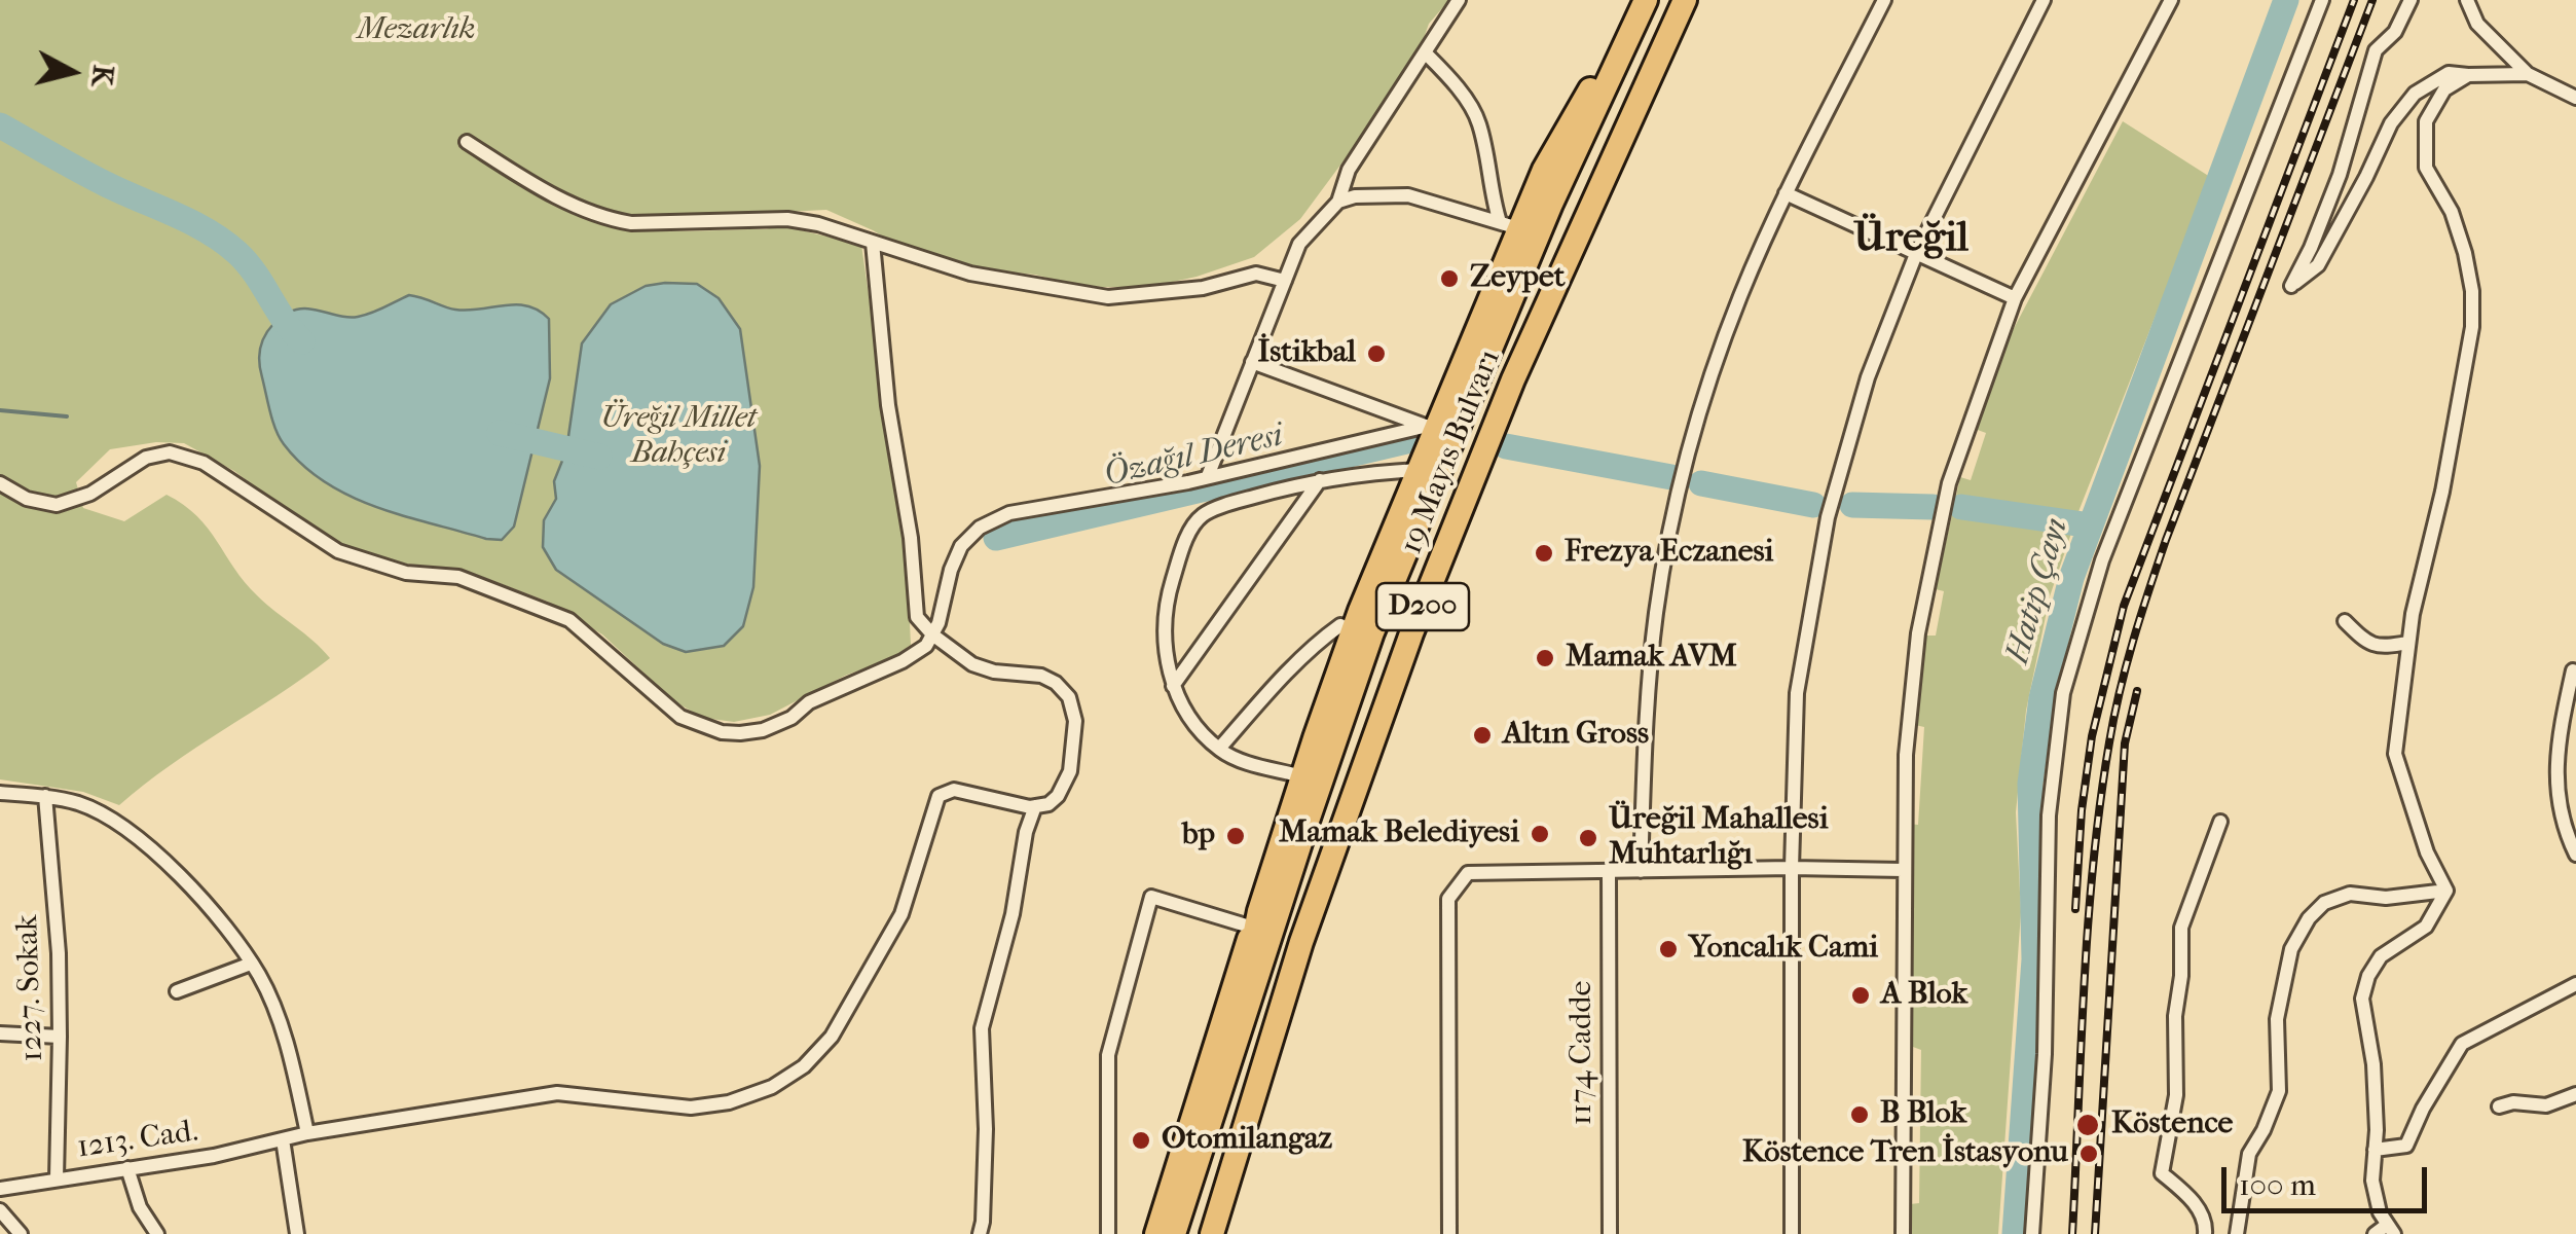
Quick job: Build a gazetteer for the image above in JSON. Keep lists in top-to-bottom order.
{
  "streets": {
    "highway": ["19 Mayıs Bulvarı", "D200"],
    "street": ["1227. Sokak", "1174 Cadde", "1213. Cad."]
  },
  "crossings": [
    ["1227. Sokak", "1213. Cad."]
  ],
  "districts": ["Üreğil"],
  "water": ["Özağıl Deresi", "Hatip Çayı"],
  "parks": ["Mezarlık", "Üreğil Millet Bahçesi"],
  "places": [
    "Zeypet",
    "İstikbal",
    "Frezya Eczanesi",
    "Mamak AVM",
    "Altın Gross",
    "Mamak Belediyesi",
    "bp",
    "Üreğil Mahallesi Muhtarlığı",
    "Yoncalık Cami",
    "A Blok",
    "B Blok",
    "Köstence",
    "Otomilangaz",
    "Köstence Tren İstasyonu"
  ],
  "scale_bar": "100 m",
  "north": "right"
}
